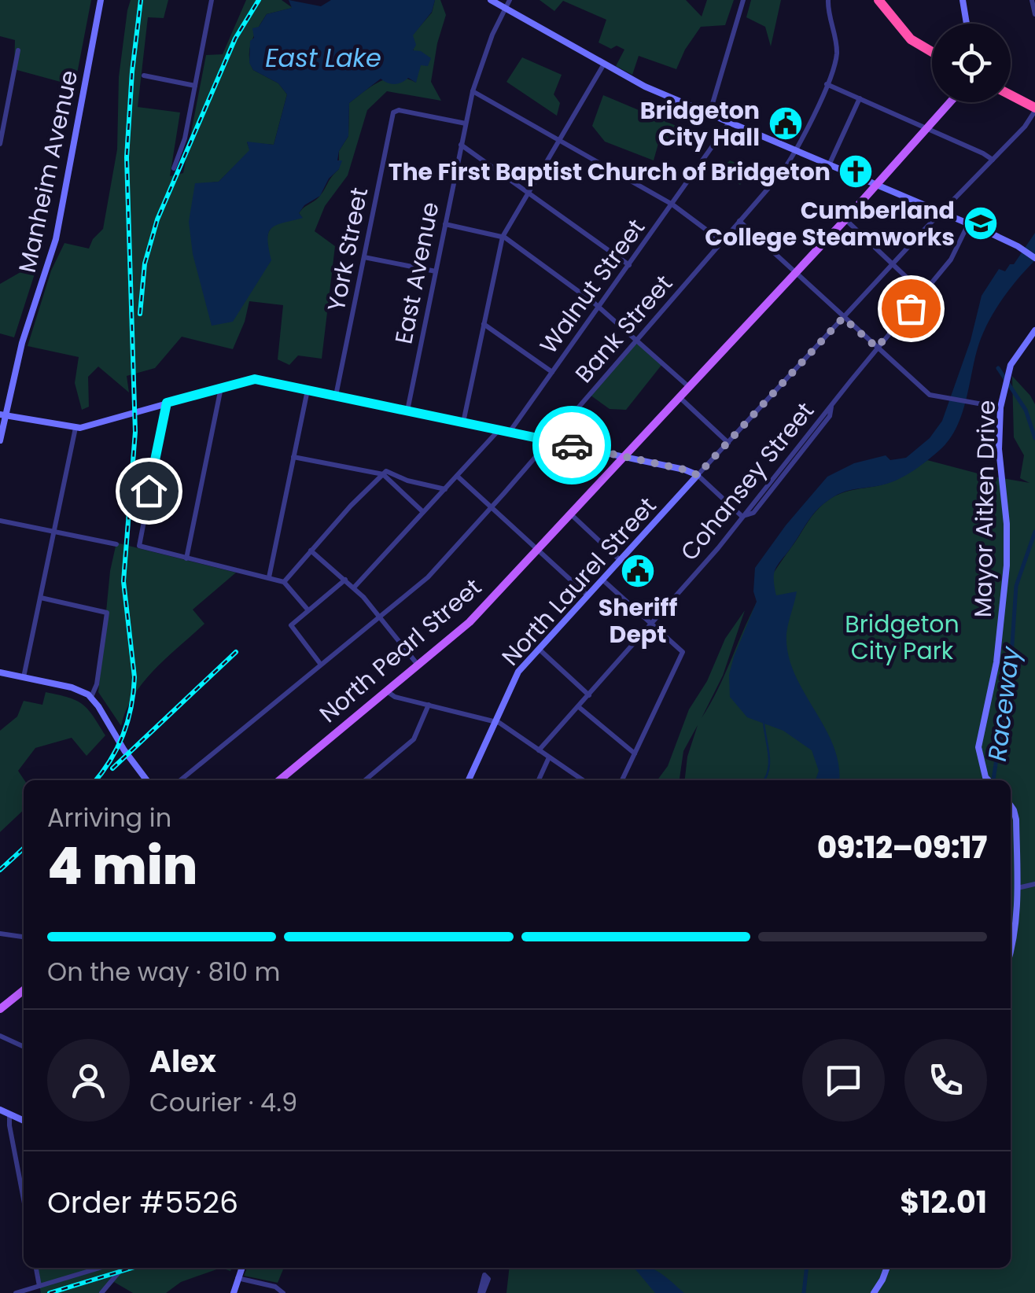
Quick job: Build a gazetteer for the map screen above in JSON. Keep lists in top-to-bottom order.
{
  "streets": {
    "main road": ["North Pearl Street"],
    "street": [
      "Manheim Avenue",
      "York Street",
      "East Avenue",
      "Walnut Street",
      "Bank Street",
      "Cohansey Street",
      "Mayor Aitken Drive",
      "North Laurel Street"
    ]
  },
  "crossings": [
    ["York Street", "East Avenue"]
  ],
  "water": ["East Lake", "Raceway"],
  "parks": ["Bridgeton City Park"],
  "places": {
    "public building": ["Bridgeton City Hall", "Sheriff Dept"],
    "church": ["The First Baptist Church of Bridgeton"],
    "school or university": ["Cumberland College Steamworks"]
  },
  "page": {
    "heading": ["4 min", "Arriving in", "09:12–09:17"],
    "panel": [
      "Alex",
      "Courier · 4.9",
      "Order #5526",
      "$12.01"
    ],
    "bar": "On the way · 810 m"
  }
}
